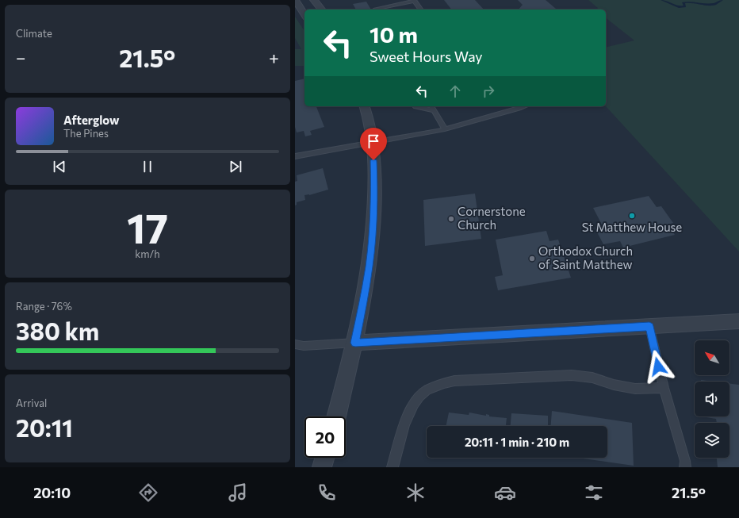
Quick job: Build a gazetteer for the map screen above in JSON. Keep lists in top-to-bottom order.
{
  "places": ["St Matthew House", "Cornerstone Church", "Orthodox Church of Saint Matthew"],
  "north": "top left",
  "page": {
    "tile": [
      "Climate",
      ["17", "km/h"],
      ["Range · 76%", "380 km"],
      ["Arrival", "20:11"]
    ],
    "turn": ["10 m", "Sweet Hours Way"],
    "heat": ["−", "21.5°", "+"],
    "song": ["Afterglow", "The Pines"],
    "limit": "20",
    "trip": "20:11 · 1 min · 210 m",
    "tabs": ["20:10", "21.5°"]
  }
}
